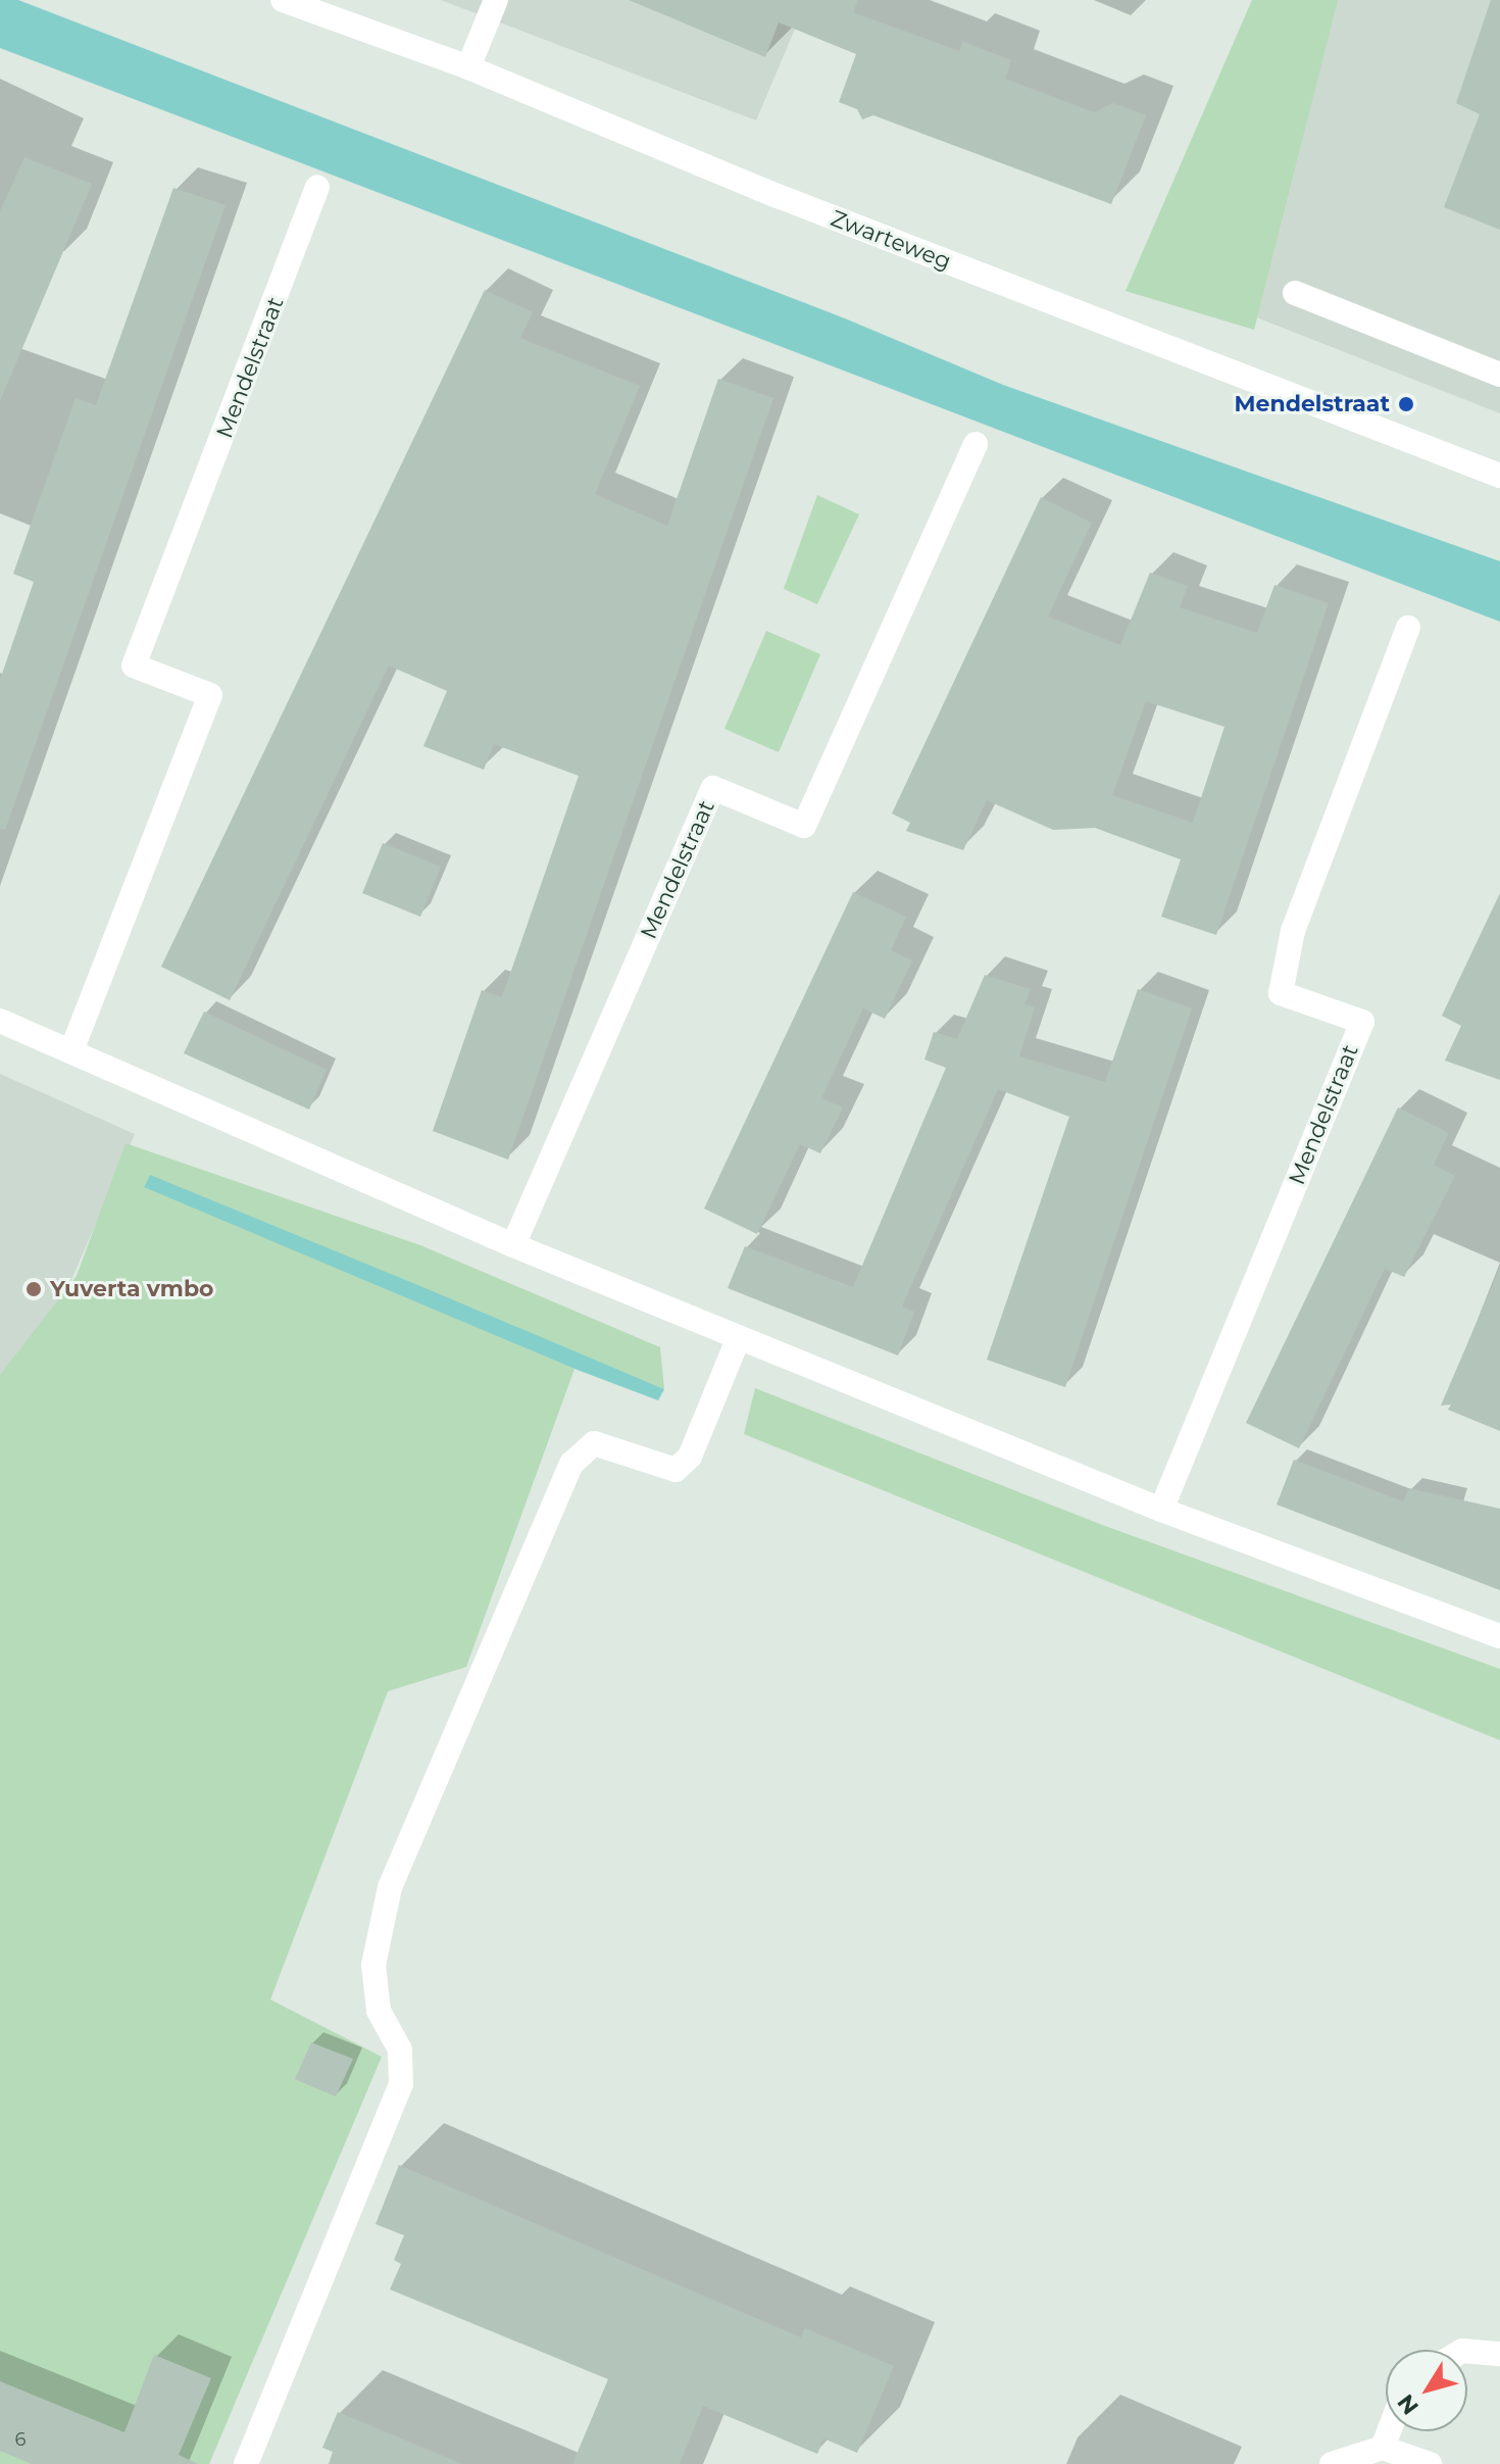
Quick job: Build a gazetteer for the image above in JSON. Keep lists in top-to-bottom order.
{
  "streets": {
    "street": ["Zwarteweg", "Mendelstraat"]
  },
  "places": ["Mendelstraat", "Yuverta vmbo"],
  "house_numbers": ["6"],
  "north": "bottom left"
}
